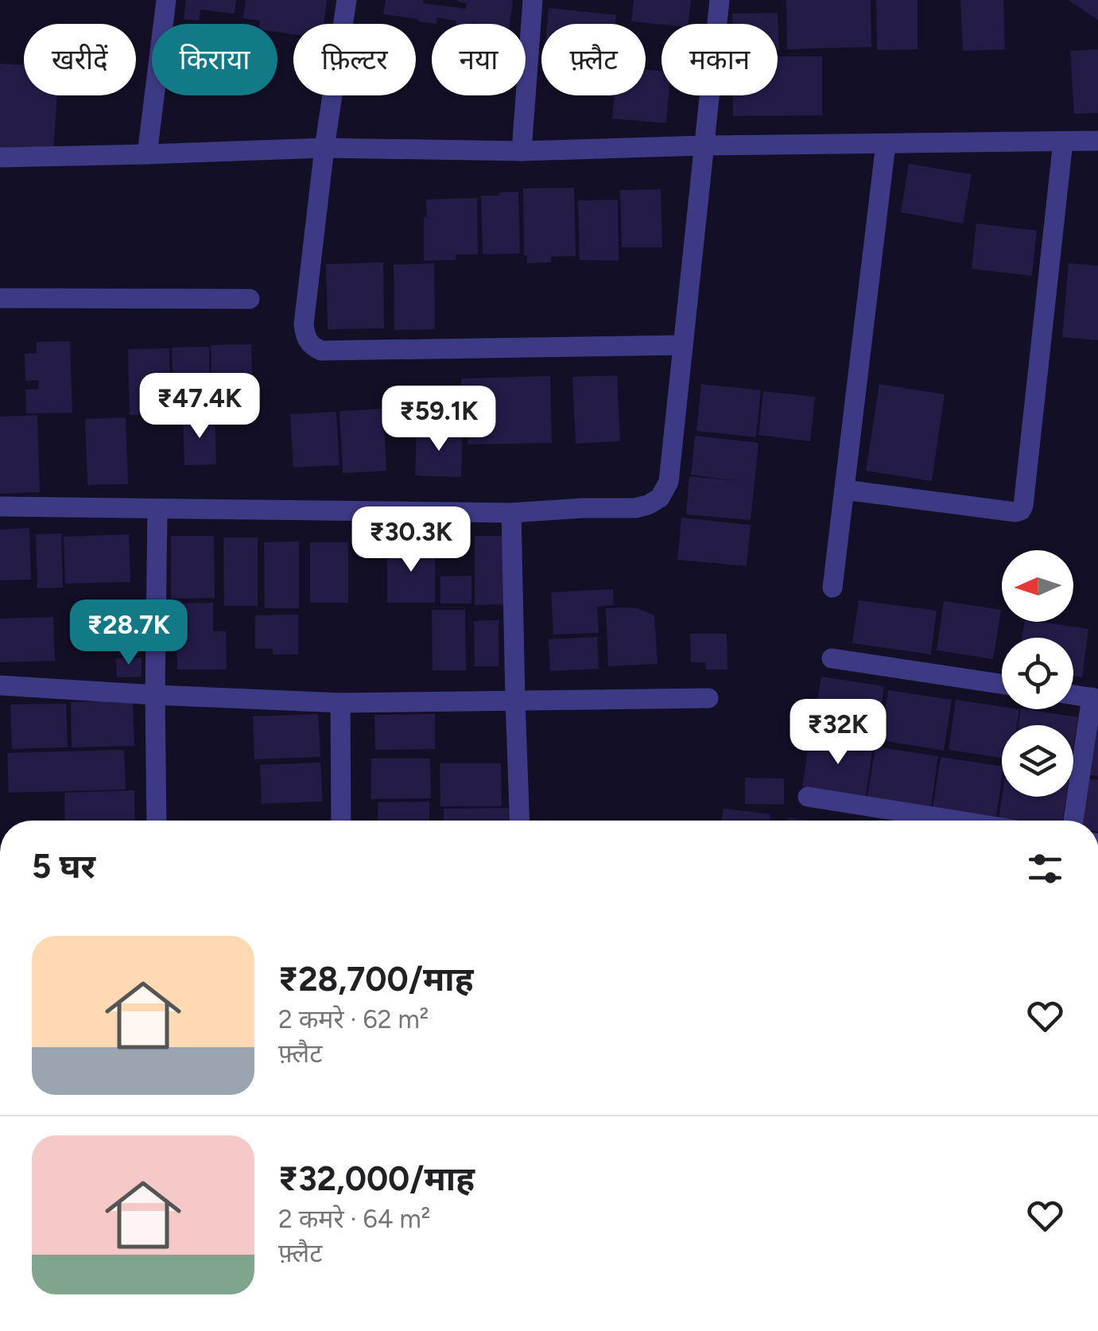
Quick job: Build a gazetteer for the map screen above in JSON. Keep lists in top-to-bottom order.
{
  "north": "left",
  "page": {
    "chip": [
      "खरीदें",
      "किराया",
      "फ़िल्टर",
      "नया",
      "फ़्लैट",
      "मकान"
    ],
    "price": [
      "₹47.4K",
      "₹59.1K",
      "₹30.3K",
      "₹28.7K",
      "₹32K"
    ],
    "heading": "5 घर",
    "list": [
      {
        "name": "₹28,700/माह",
        "note": "2 कमरे · 62 m² · फ़्लैट"
      },
      {
        "name": "₹32,000/माह",
        "note": "2 कमरे · 64 m² · फ़्लैट"
      }
    ]
  }
}
